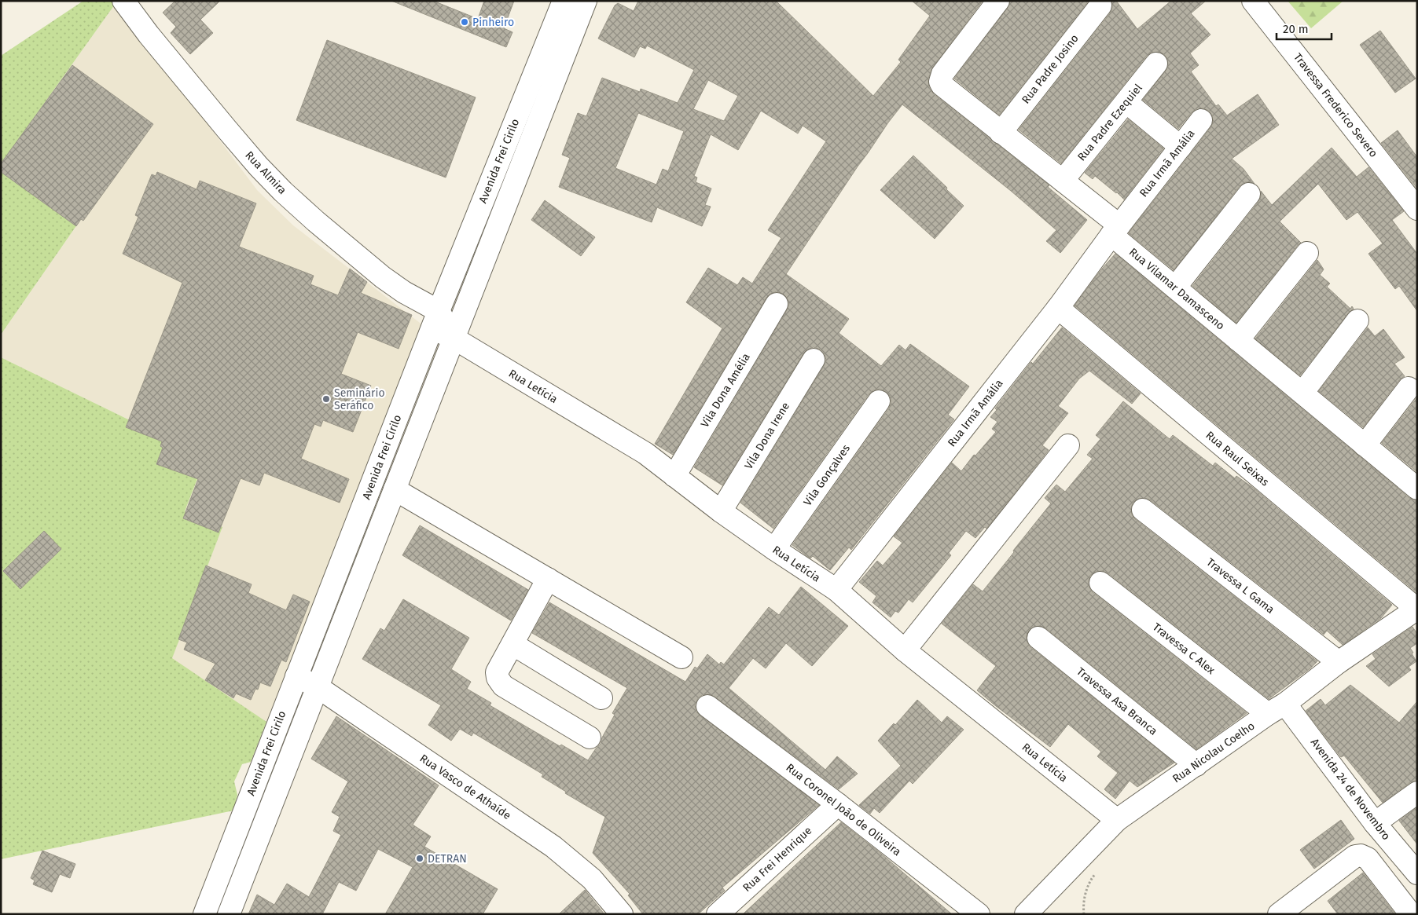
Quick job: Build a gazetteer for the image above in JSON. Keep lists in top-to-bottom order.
{
  "streets": {
    "street": [
      "Rua Padre Josino",
      "Travessa Frederico Severo",
      "Rua Padre Ezequiel",
      "Avenida Frei Cirilo",
      "Rua Irmã Amália",
      "Rua Almira",
      "Rua Vilamar Damasceno",
      "Rua Letícia",
      "Vila Dona Amélia",
      "Vila Dona Irene",
      "Rua Raul Seixas",
      "Vila Gonçalves",
      "Travessa L Gama",
      "Travessa C Alex",
      "Travessa Asa Branca",
      "Rua Nicolau Coelho",
      "Rua Vasco de Athaíde",
      "Avenida 24 de Novembro",
      "Rua Coronel João de Oliveira",
      "Rua Frei Henrique"
    ]
  },
  "crossings": [
    ["Rua Padre Josino", "Rua Vilamar Damasceno"],
    ["Rua Padre Ezequiel", "Rua Vilamar Damasceno"],
    ["Avenida Frei Cirilo", "Rua Almira"],
    ["Avenida Frei Cirilo", "Rua Letícia"],
    ["Avenida Frei Cirilo", "Rua Vasco de Athaíde"],
    ["Rua Irmã Amália", "Rua Vilamar Damasceno"],
    ["Rua Irmã Amália", "Rua Letícia"],
    ["Rua Irmã Amália", "Rua Raul Seixas"],
    ["Rua Almira", "Rua Letícia"],
    ["Rua Letícia", "Vila Dona Amélia"],
    ["Rua Letícia", "Vila Dona Irene"],
    ["Rua Letícia", "Vila Gonçalves"],
    ["Rua Letícia", "Rua Nicolau Coelho"],
    ["Rua Raul Seixas", "Rua Nicolau Coelho"],
    ["Travessa L Gama", "Rua Nicolau Coelho"],
    ["Travessa C Alex", "Rua Nicolau Coelho"],
    ["Travessa C Alex", "Avenida 24 de Novembro"],
    ["Travessa Asa Branca", "Rua Nicolau Coelho"],
    ["Rua Nicolau Coelho", "Avenida 24 de Novembro"],
    ["Rua Coronel João de Oliveira", "Rua Frei Henrique"]
  ],
  "places": ["Pinheiro", "Seminário Seráfico", "DETRAN"],
  "scale_bar": "20 m"
}
